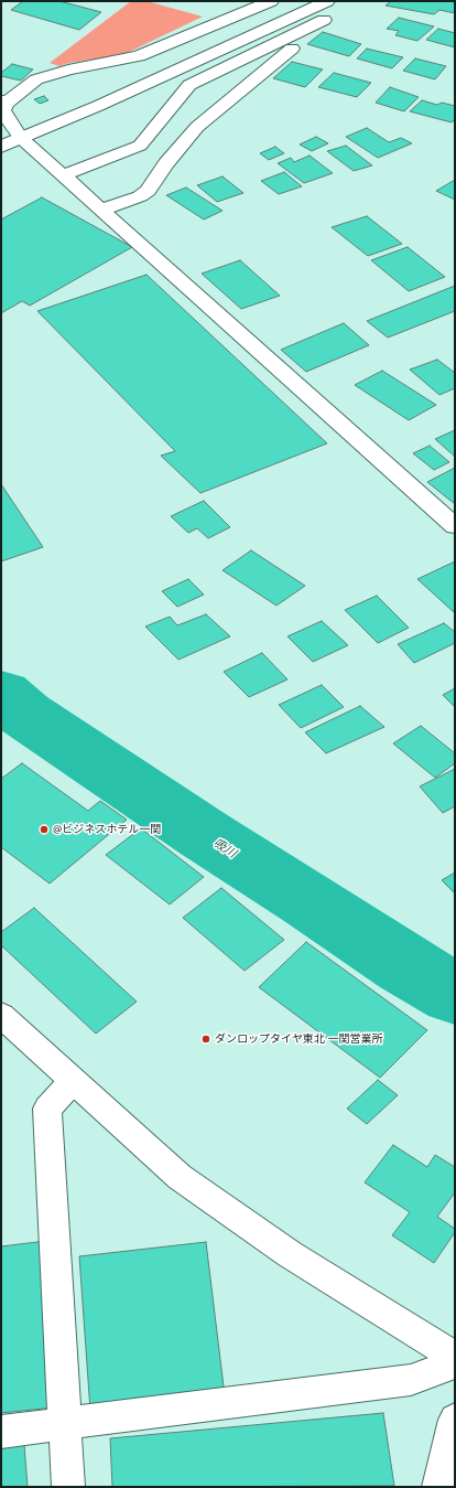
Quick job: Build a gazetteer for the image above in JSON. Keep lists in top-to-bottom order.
{
  "water": ["吸川"],
  "places": ["@ビジネスホテル一関", "ダンロップタイヤ東北 一関営業所"]
}
